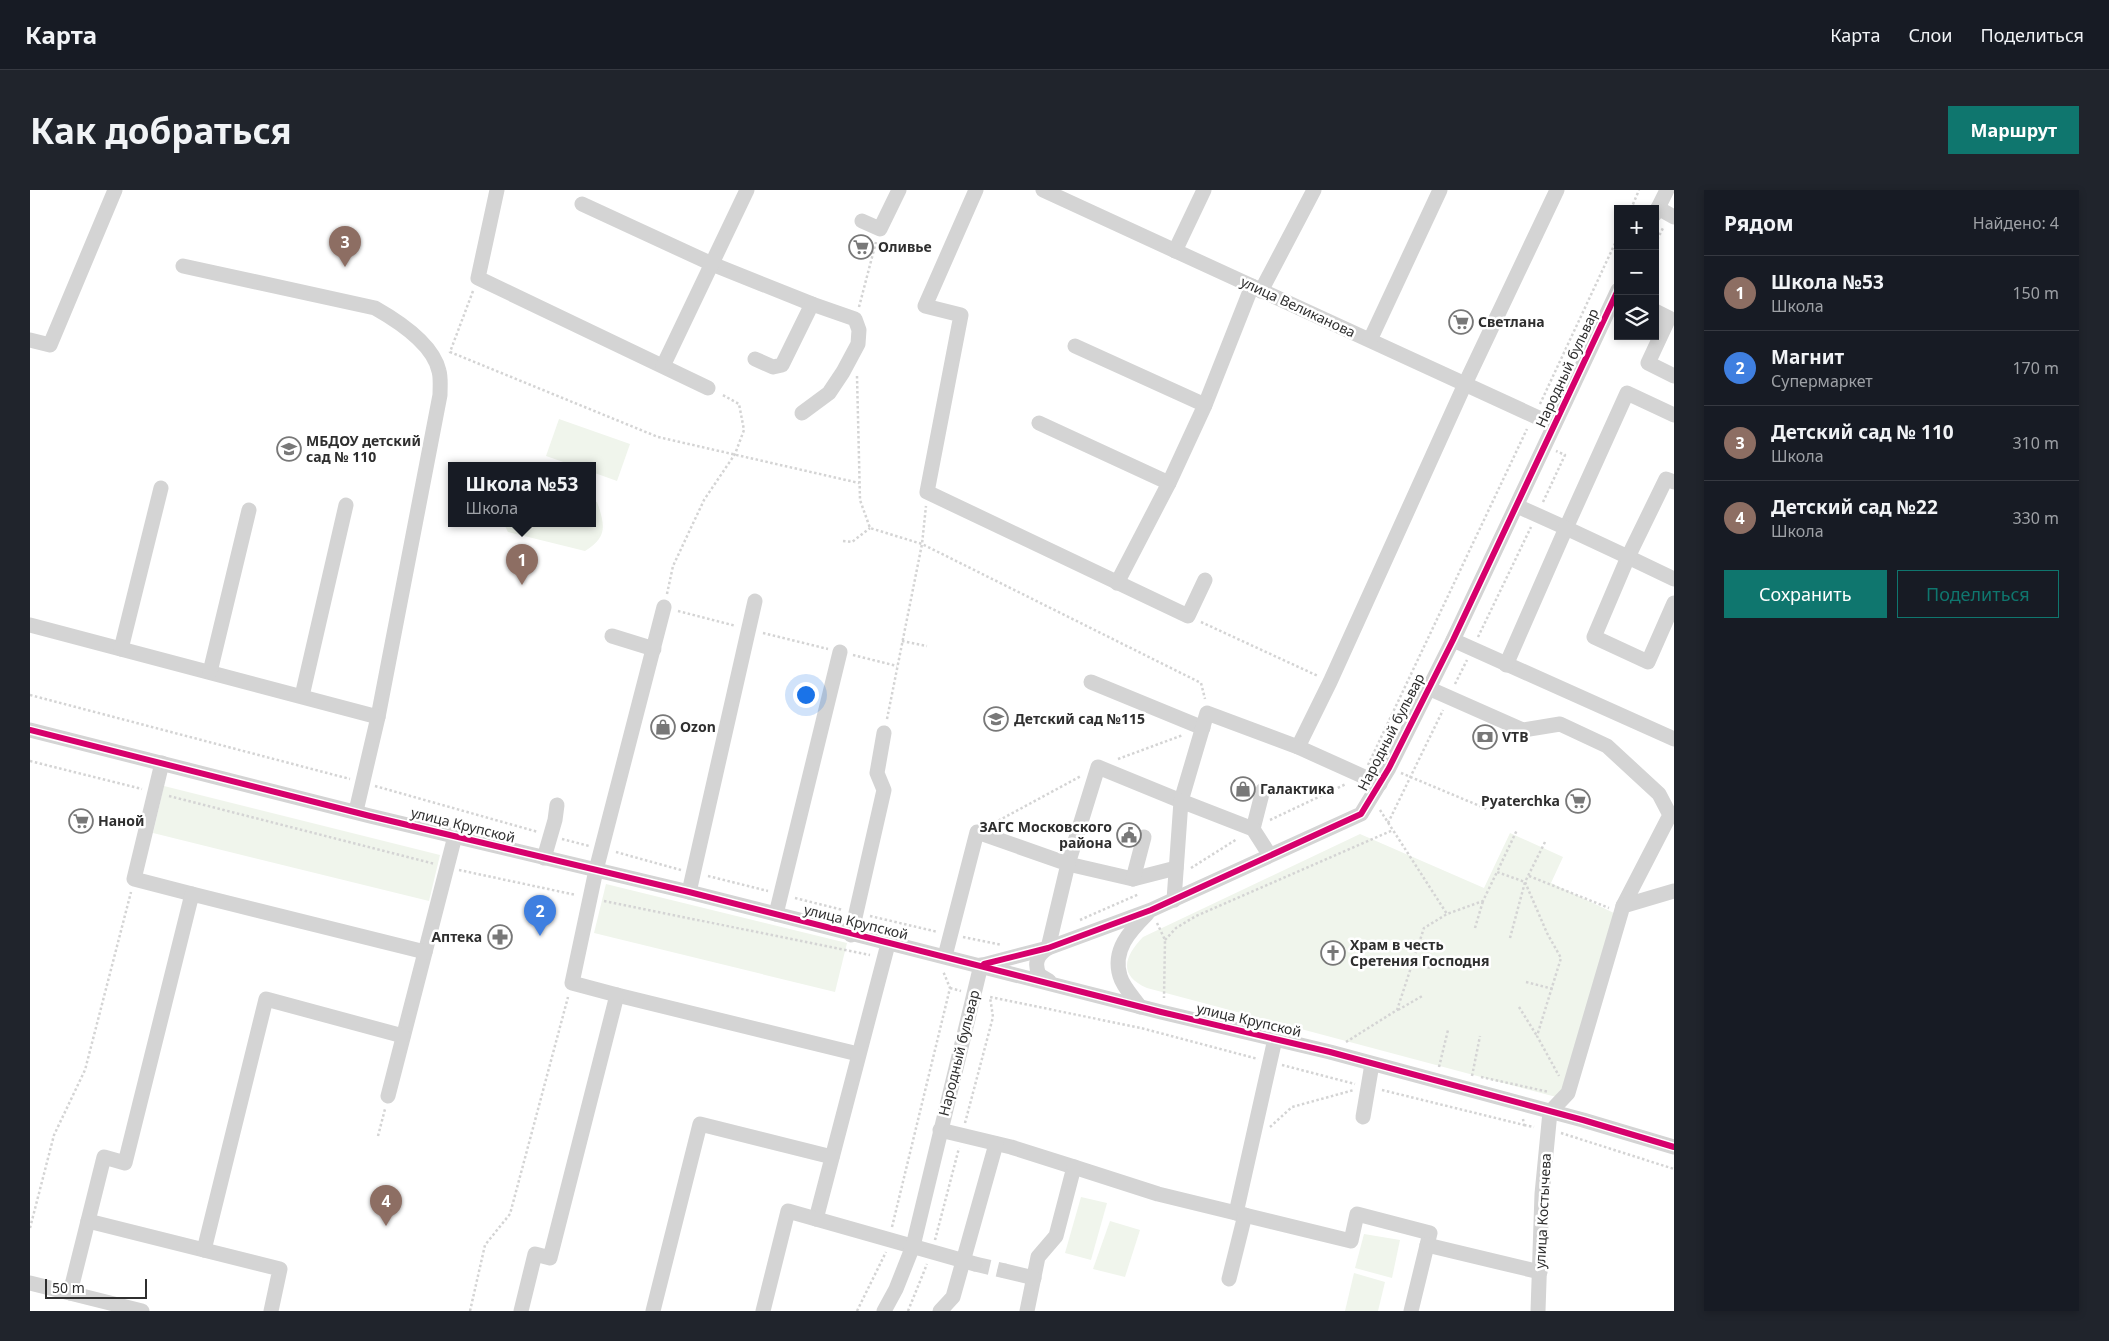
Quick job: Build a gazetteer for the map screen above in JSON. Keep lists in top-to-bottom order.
{
  "streets": {
    "street": [
      "улица Великанова",
      "Народный бульвар",
      "улица Крупской",
      "улица Костычева"
    ]
  },
  "crossings": [
    ["улица Великанова", "Народный бульвар"],
    ["Народный бульвар", "улица Крупской"],
    ["улица Крупской", "улица Костычева"]
  ],
  "places": {
    "supermarket": [
      "Оливье",
      "Светлана",
      "Pyaterchka",
      "Наной"
    ],
    "school or university": ["МБДОУ детский сад № 110", "Детский сад №115"],
    "shop": ["Ozon", "Галактика"],
    "bank": ["VTB"],
    "public building": ["ЗАГС Московского района"],
    "pharmacy": ["Аптека"],
    "church": ["Храм в честь Сретения Господня"]
  },
  "scale_bar": "50 m",
  "page": {
    "header": "Карта",
    "nav": ["Карта", "Слои", "Поделиться"],
    "buttons": [
      "Маршрут",
      ["Сохранить", "Поделиться"]
    ],
    "title": "Как добраться",
    "heading": ["Рядом", "Найдено: 4"],
    "map_buttons": ["+", "−"],
    "pins": [
      "3",
      "1",
      "2",
      "4"
    ],
    "list": [
      {
        "mark": "1",
        "name": "Школа №53",
        "note": "Школа",
        "value": "150 m"
      },
      {
        "mark": "2",
        "name": "Магнит",
        "note": "Супермаркет",
        "value": "170 m"
      },
      {
        "mark": "3",
        "name": "Детский сад № 110",
        "note": "Школа",
        "value": "310 m"
      },
      {
        "mark": "4",
        "name": "Детский сад №22",
        "note": "Школа",
        "value": "330 m"
      }
    ],
    "popup": ["Школа №53", "Школа"],
    "scale": "50 m"
  }
}
